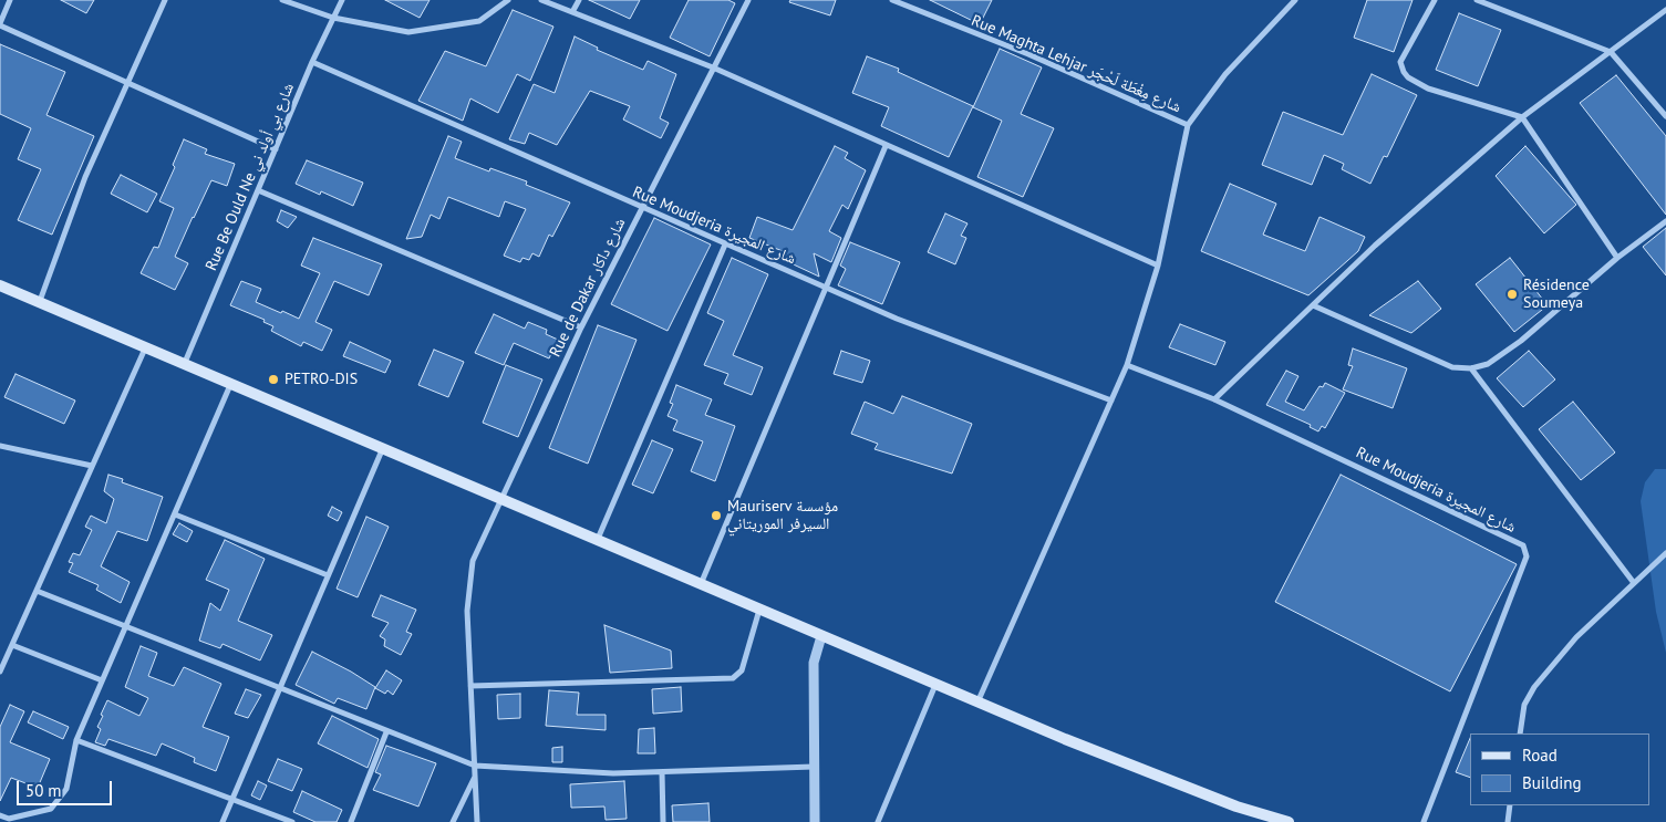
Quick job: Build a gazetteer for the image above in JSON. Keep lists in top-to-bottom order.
{
  "streets": {
    "street": [
      "Rue Maghta Lehjar شارع مِغْطَة لَحْجَر",
      "Rue Be Ould Ne شارع بي أولد ني",
      "Rue Moudjeria شارع المجيرة",
      "Rue de Dakar شارع داكار"
    ]
  },
  "crossings": [
    ["Rue Be Ould Ne شارع بي أولد ني", "Rue Moudjeria شارع المجيرة"],
    ["Rue Moudjeria شارع المجيرة", "Rue de Dakar شارع داكار"]
  ],
  "places": ["Résidence Soumeya", "PETRO-DIS", "Mauriserv مؤسسة السيرفر الموريتاني"],
  "legend": ["Road", "Building"],
  "scale_bar": "50 m"
}
